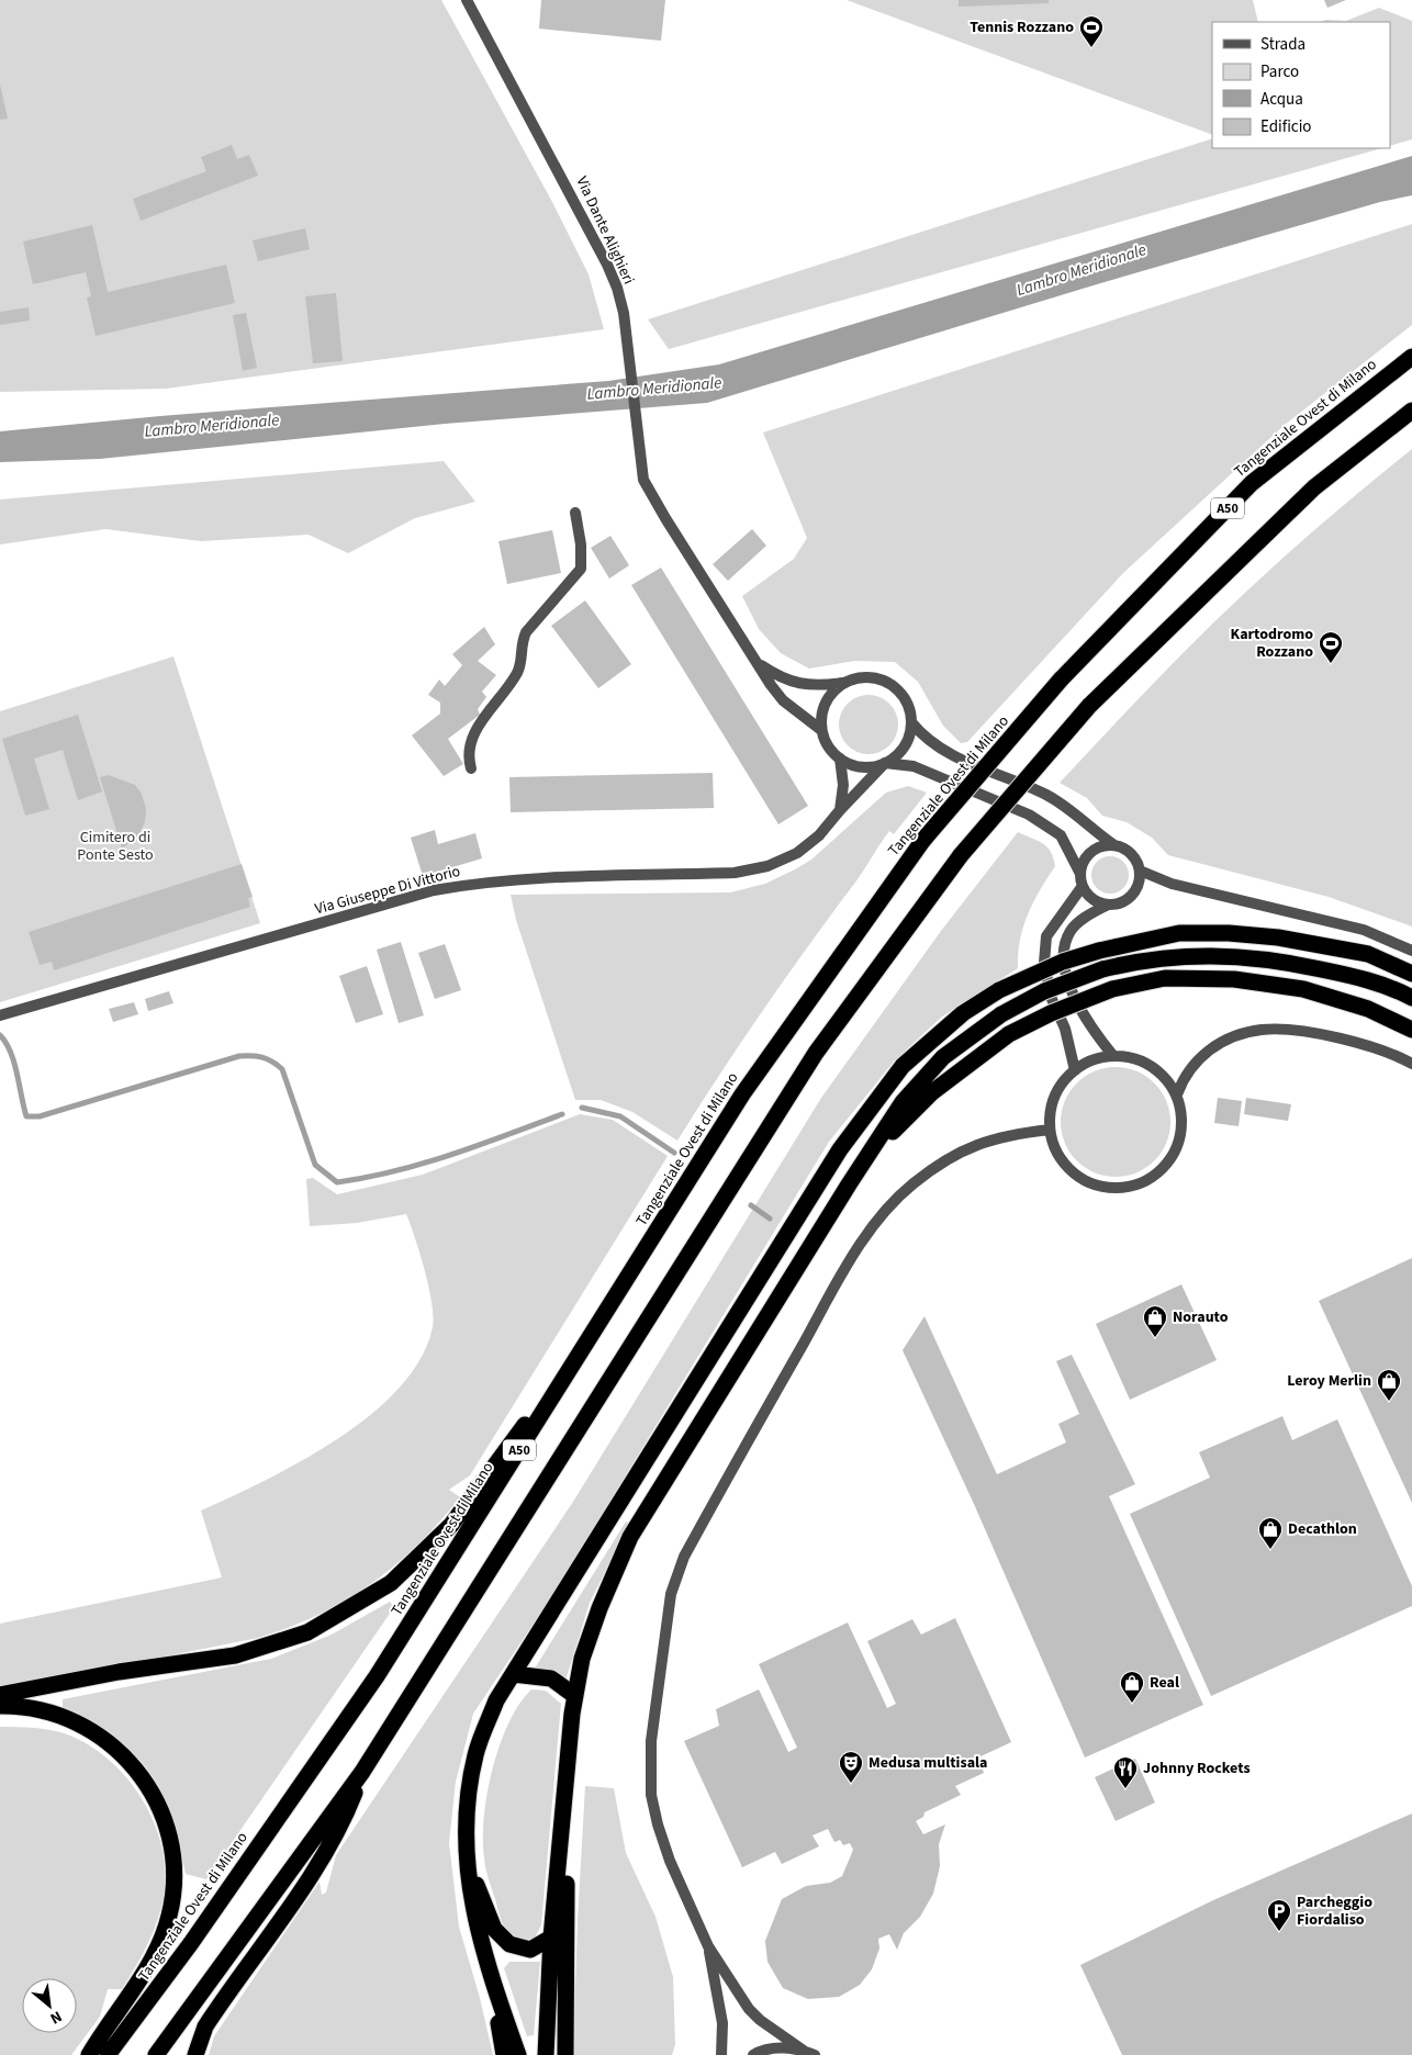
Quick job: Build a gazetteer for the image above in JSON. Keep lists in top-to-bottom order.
{
  "streets": {
    "highway": ["Tangenziale Ovest di Milano", "A50"],
    "street": ["Via Dante Alighieri", "Via Giuseppe Di Vittorio"]
  },
  "crossings": [
    ["Via Dante Alighieri", "Via Giuseppe Di Vittorio"]
  ],
  "water": ["Lambro Meridionale"],
  "parks": ["Cimitero di Ponte Sesto"],
  "places": {
    "sports": ["Tennis Rozzano", "Kartodromo Rozzano"],
    "shop": [
      "Norauto",
      "Leroy Merlin",
      "Decathlon",
      "Real"
    ],
    "theatre": ["Medusa multisala"],
    "restaurant": ["Johnny Rockets"],
    "parking": ["Parcheggio Fiordaliso"]
  },
  "legend": [
    "Strada",
    "Parco",
    "Acqua",
    "Edificio"
  ],
  "north": "bottom right"
}
